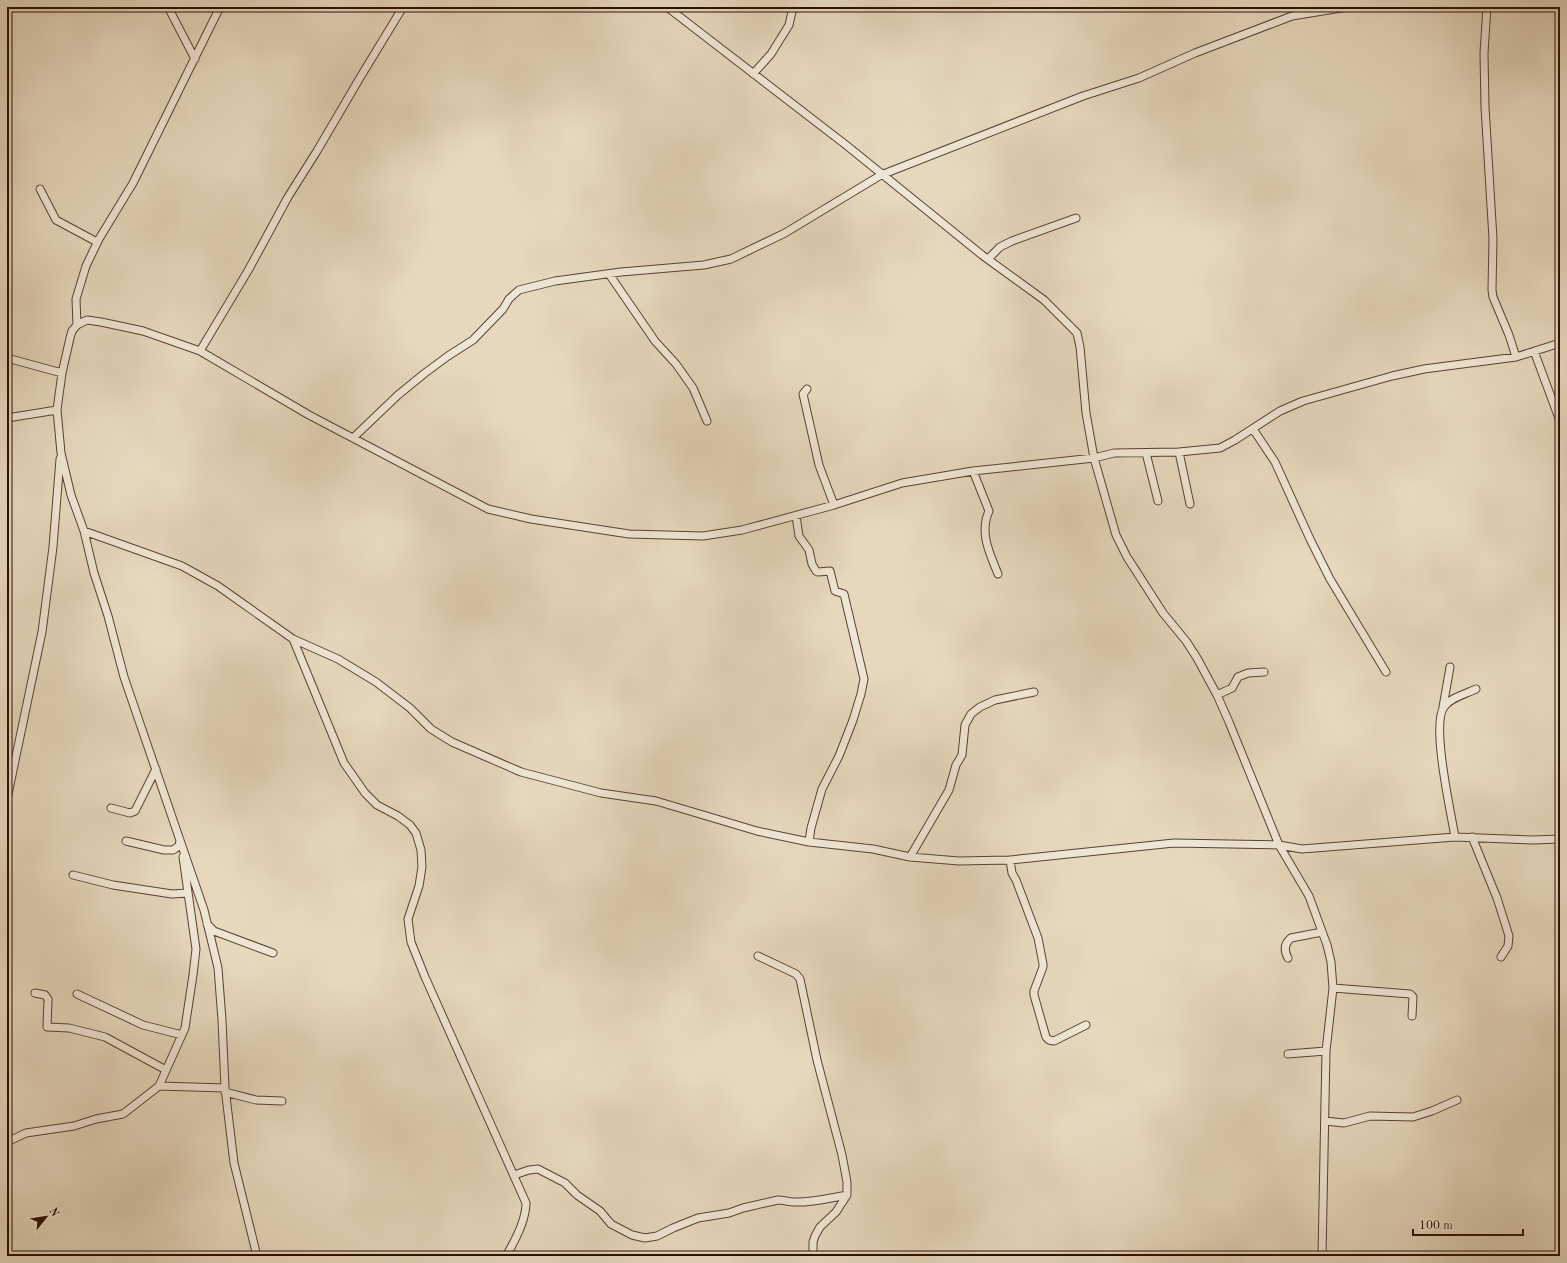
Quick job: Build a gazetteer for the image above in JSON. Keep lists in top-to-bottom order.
{
  "scale_bar": "100 m",
  "north": "top right"
}
